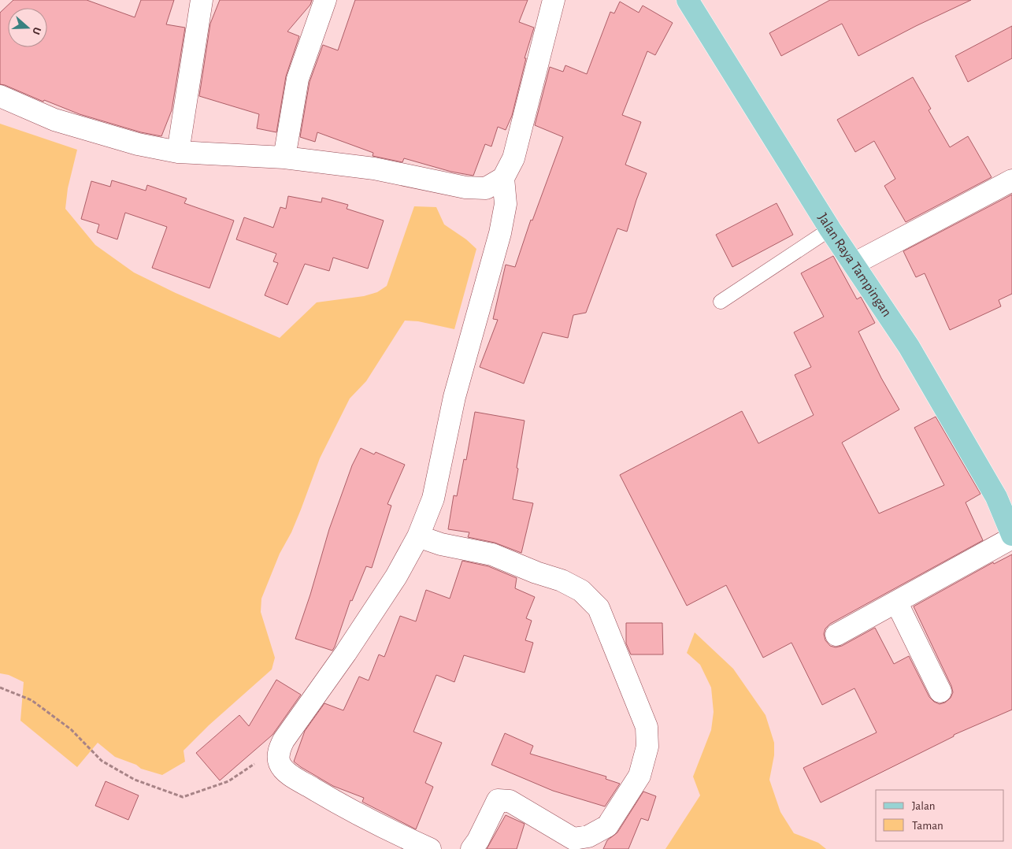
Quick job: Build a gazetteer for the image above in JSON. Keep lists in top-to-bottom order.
{
  "streets": {
    "main road": ["Jalan Raya Tampingan"]
  },
  "legend": ["Jalan", "Taman"],
  "north": "right"
}
